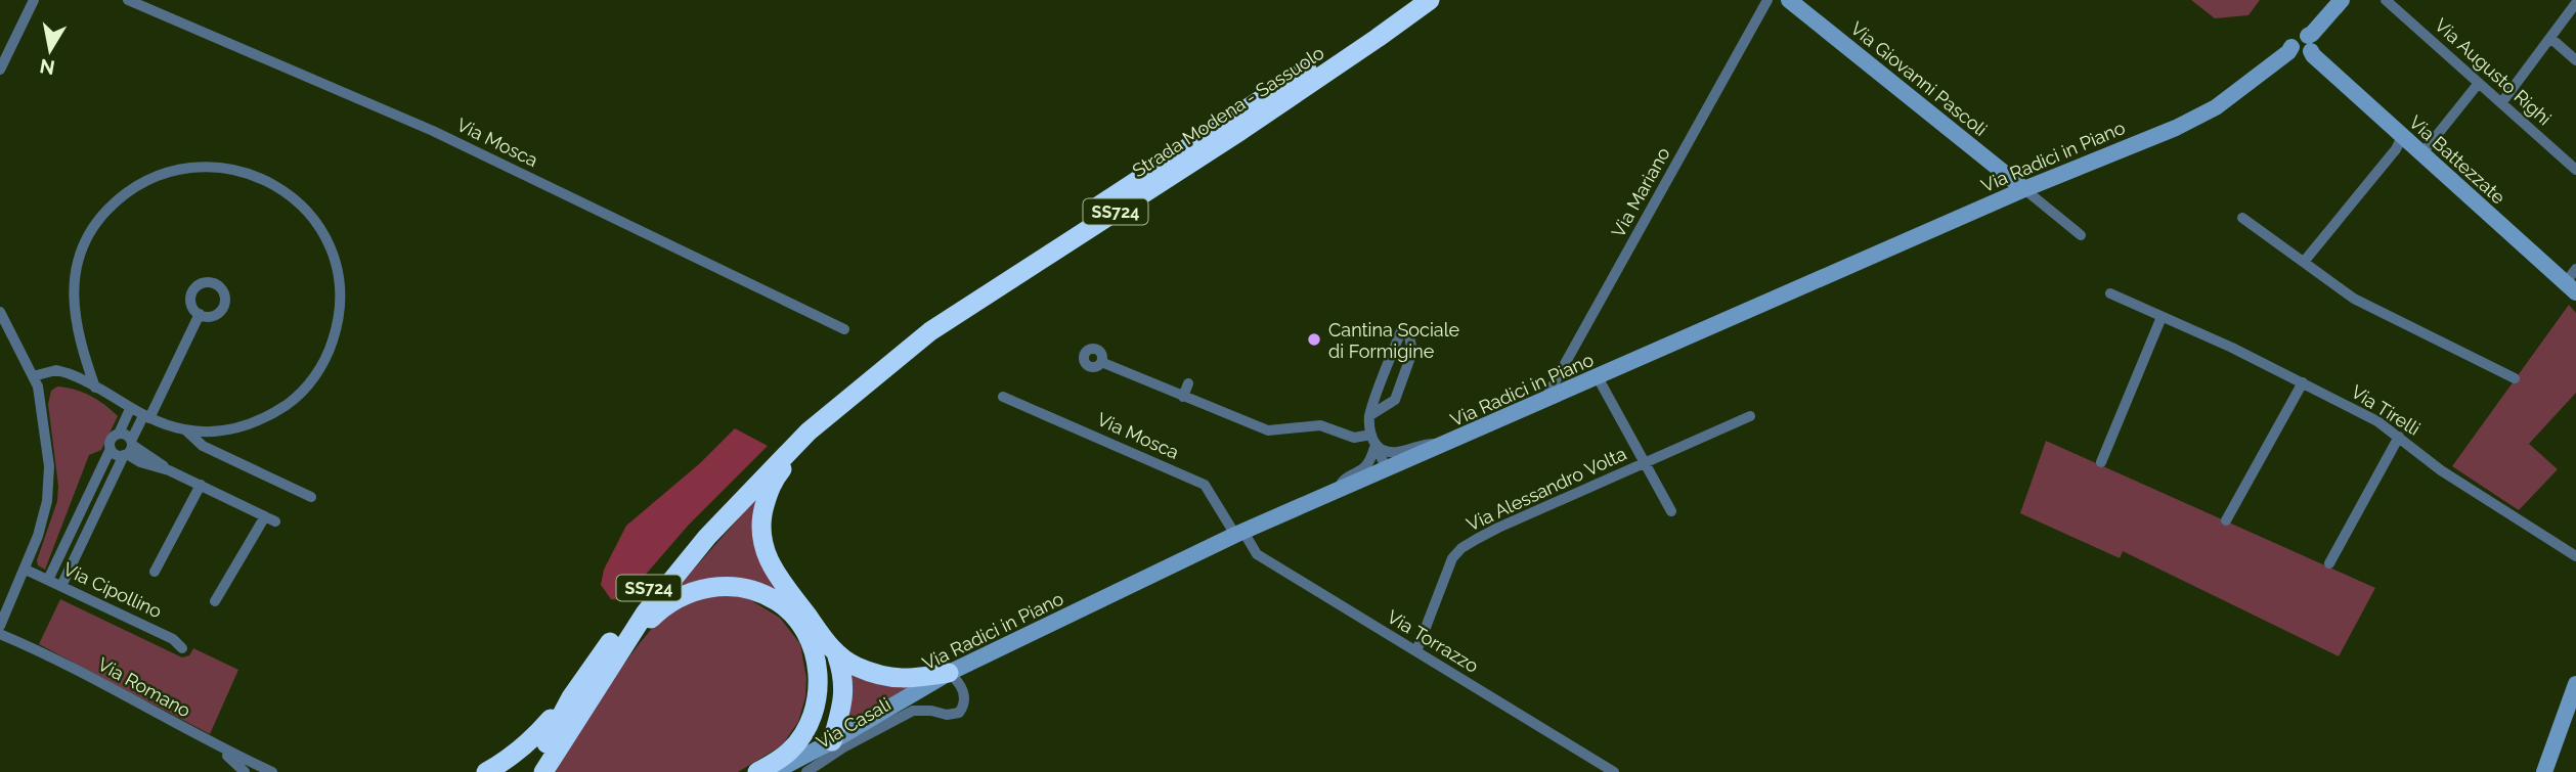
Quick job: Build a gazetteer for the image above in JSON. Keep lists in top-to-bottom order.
{
  "streets": {
    "highway": ["Strada Modena - Sassuolo", "SS724"],
    "street": [
      "Via Augusto Righi",
      "Via Giovanni Pascoli",
      "Via Mosca",
      "Via Radici in Piano",
      "Via Battezzate",
      "Via Mariano",
      "Via Tirelli",
      "Via Alessandro Volta",
      "Via Cipollino",
      "Via Torrazzo",
      "Via Romano",
      "Via Casali"
    ]
  },
  "crossings": [
    ["Via Giovanni Pascoli", "Via Radici in Piano"],
    ["Via Mosca", "Via Radici in Piano"],
    ["Via Mosca", "Via Torrazzo"],
    ["Via Radici in Piano", "Via Battezzate"],
    ["Via Radici in Piano", "Via Mariano"],
    ["Via Radici in Piano", "Via Torrazzo"],
    ["Via Radici in Piano", "Via Casali"],
    ["Via Alessandro Volta", "Via Torrazzo"]
  ],
  "places": ["Cantina Sociale di Formigine"],
  "north": "bottom"
}
